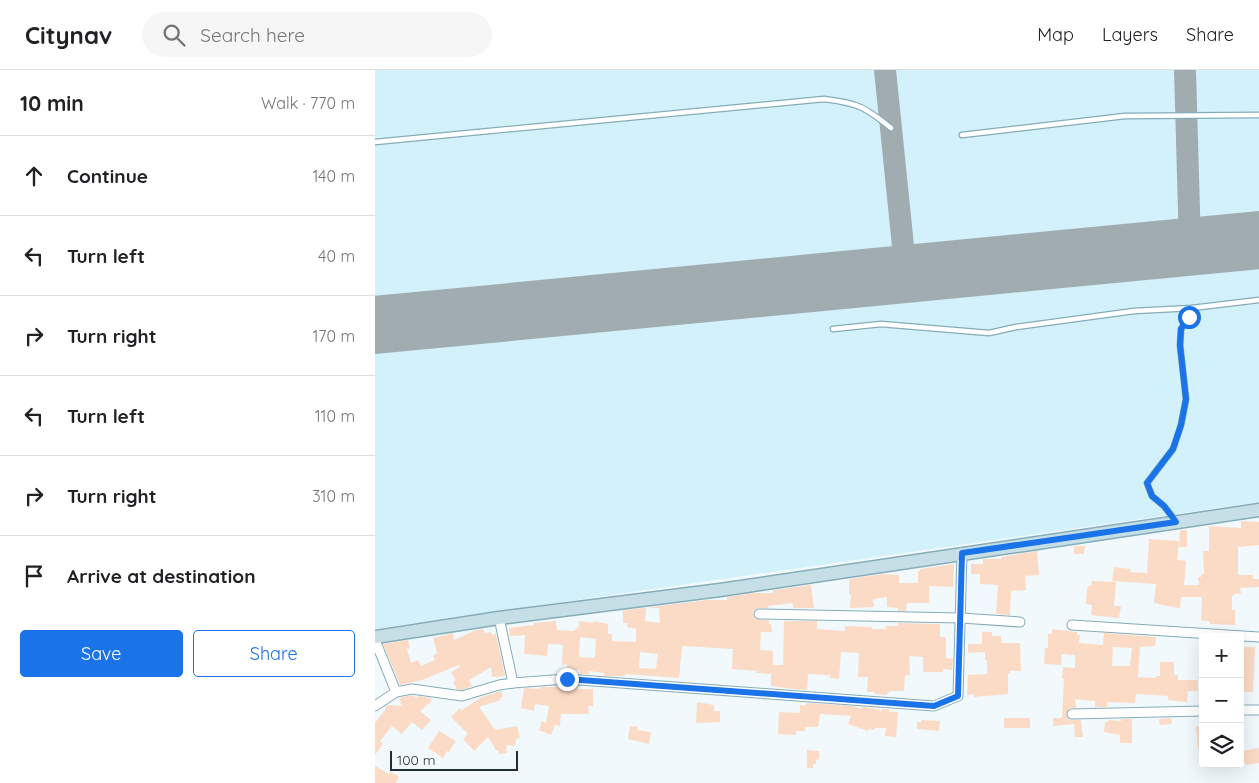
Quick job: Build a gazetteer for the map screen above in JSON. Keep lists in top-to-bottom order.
{
  "scale_bar": "100 m",
  "page": {
    "header": "Citynav",
    "search": "Search here",
    "nav": ["Map", "Layers", "Share"],
    "heading": ["10 min", "Walk · 770 m"],
    "list": [
      ["Continue", "140 m"],
      ["Turn left", "40 m"],
      ["Turn right", "170 m"],
      ["Turn left", "110 m"],
      ["Turn right", "310 m"],
      "Arrive at destination"
    ],
    "buttons": ["Save", "Share"],
    "map_buttons": ["+", "−"],
    "scale": "100 m"
  }
}
